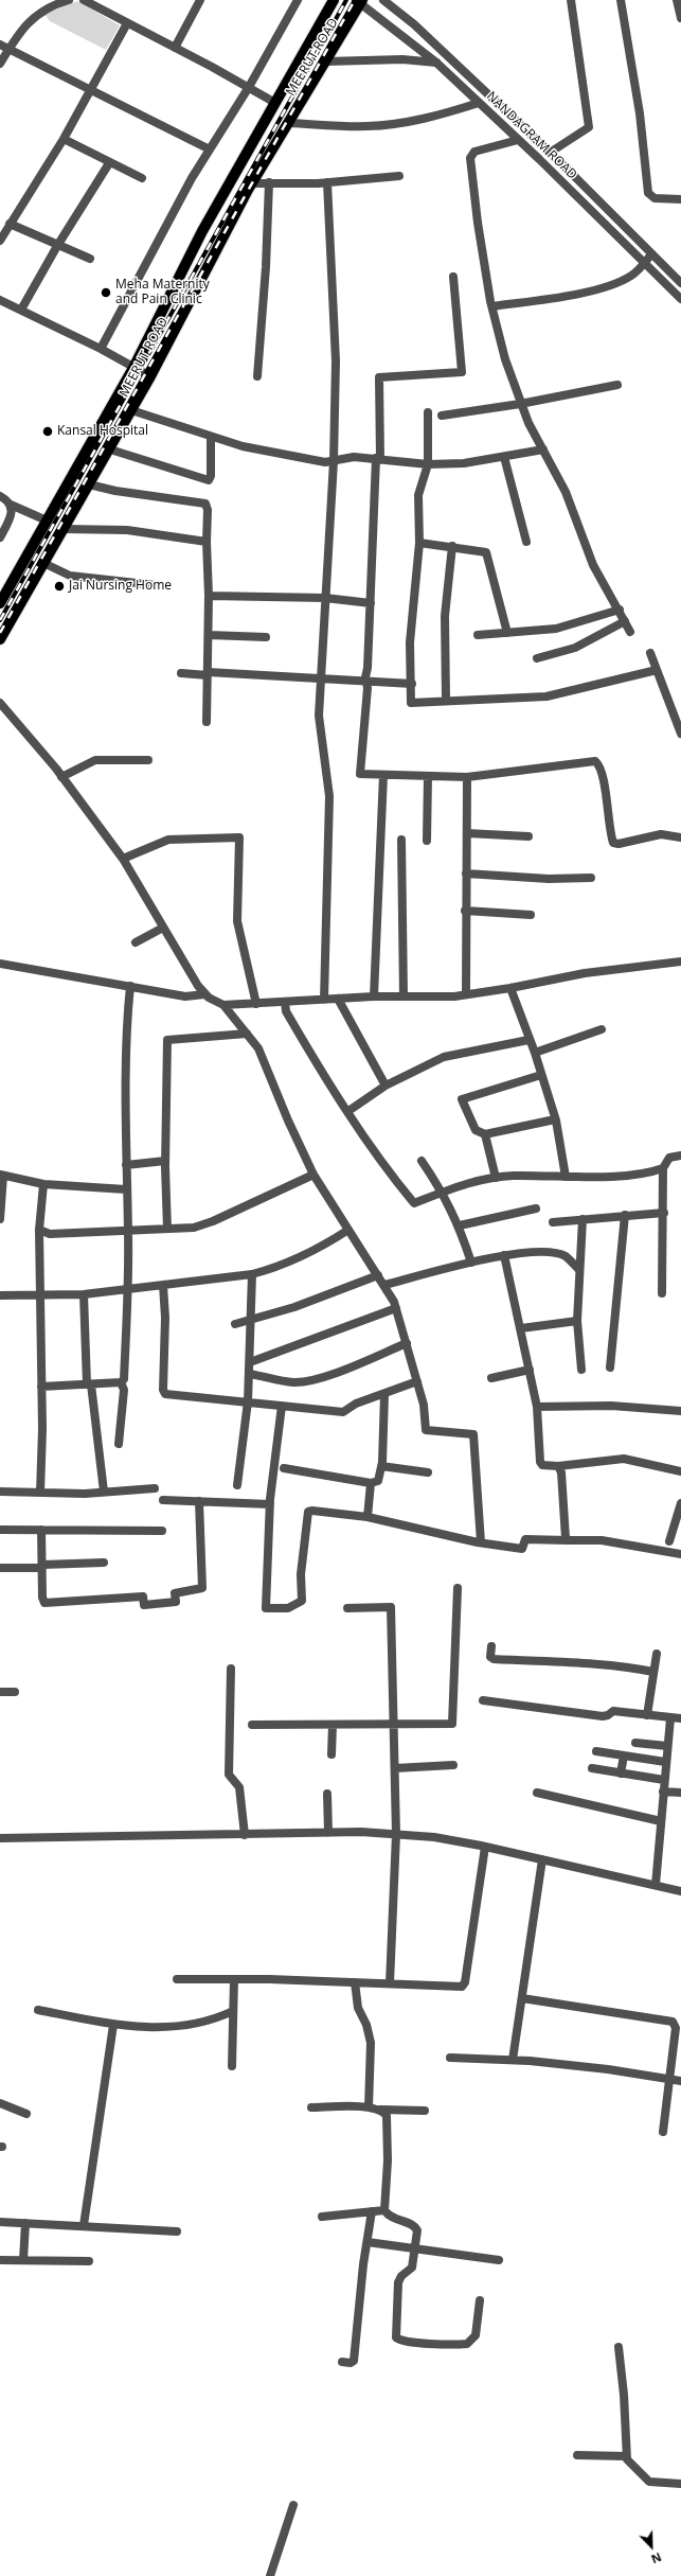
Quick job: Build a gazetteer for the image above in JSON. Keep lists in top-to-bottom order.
{
  "streets": {
    "main road": ["MEERUT ROAD"],
    "street": ["NANDAGRAM ROAD"]
  },
  "crossings": [
    ["MEERUT ROAD", "NANDAGRAM ROAD"]
  ],
  "places": ["Meha Maternity and Pain Clinic", "Kansal Hospital", "Jai Nursing Home"],
  "north": "bottom right"
}
